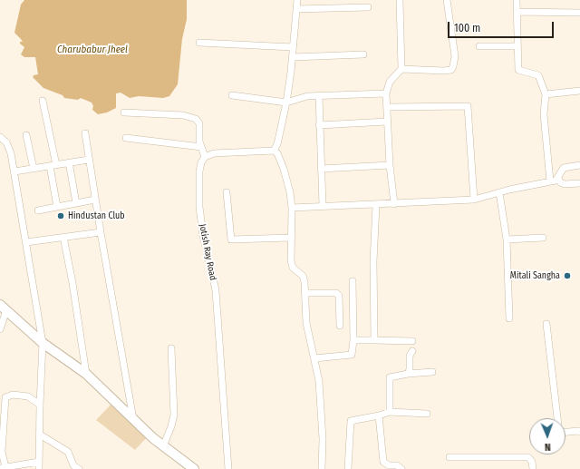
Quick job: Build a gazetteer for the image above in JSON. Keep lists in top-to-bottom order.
{
  "streets": {
    "street": ["Jotish Ray Road"]
  },
  "water": ["Charubabur Jheel"],
  "places": ["Hindustan Club", "Mitali Sangha"],
  "scale_bar": "100 m",
  "north": "bottom"
}
